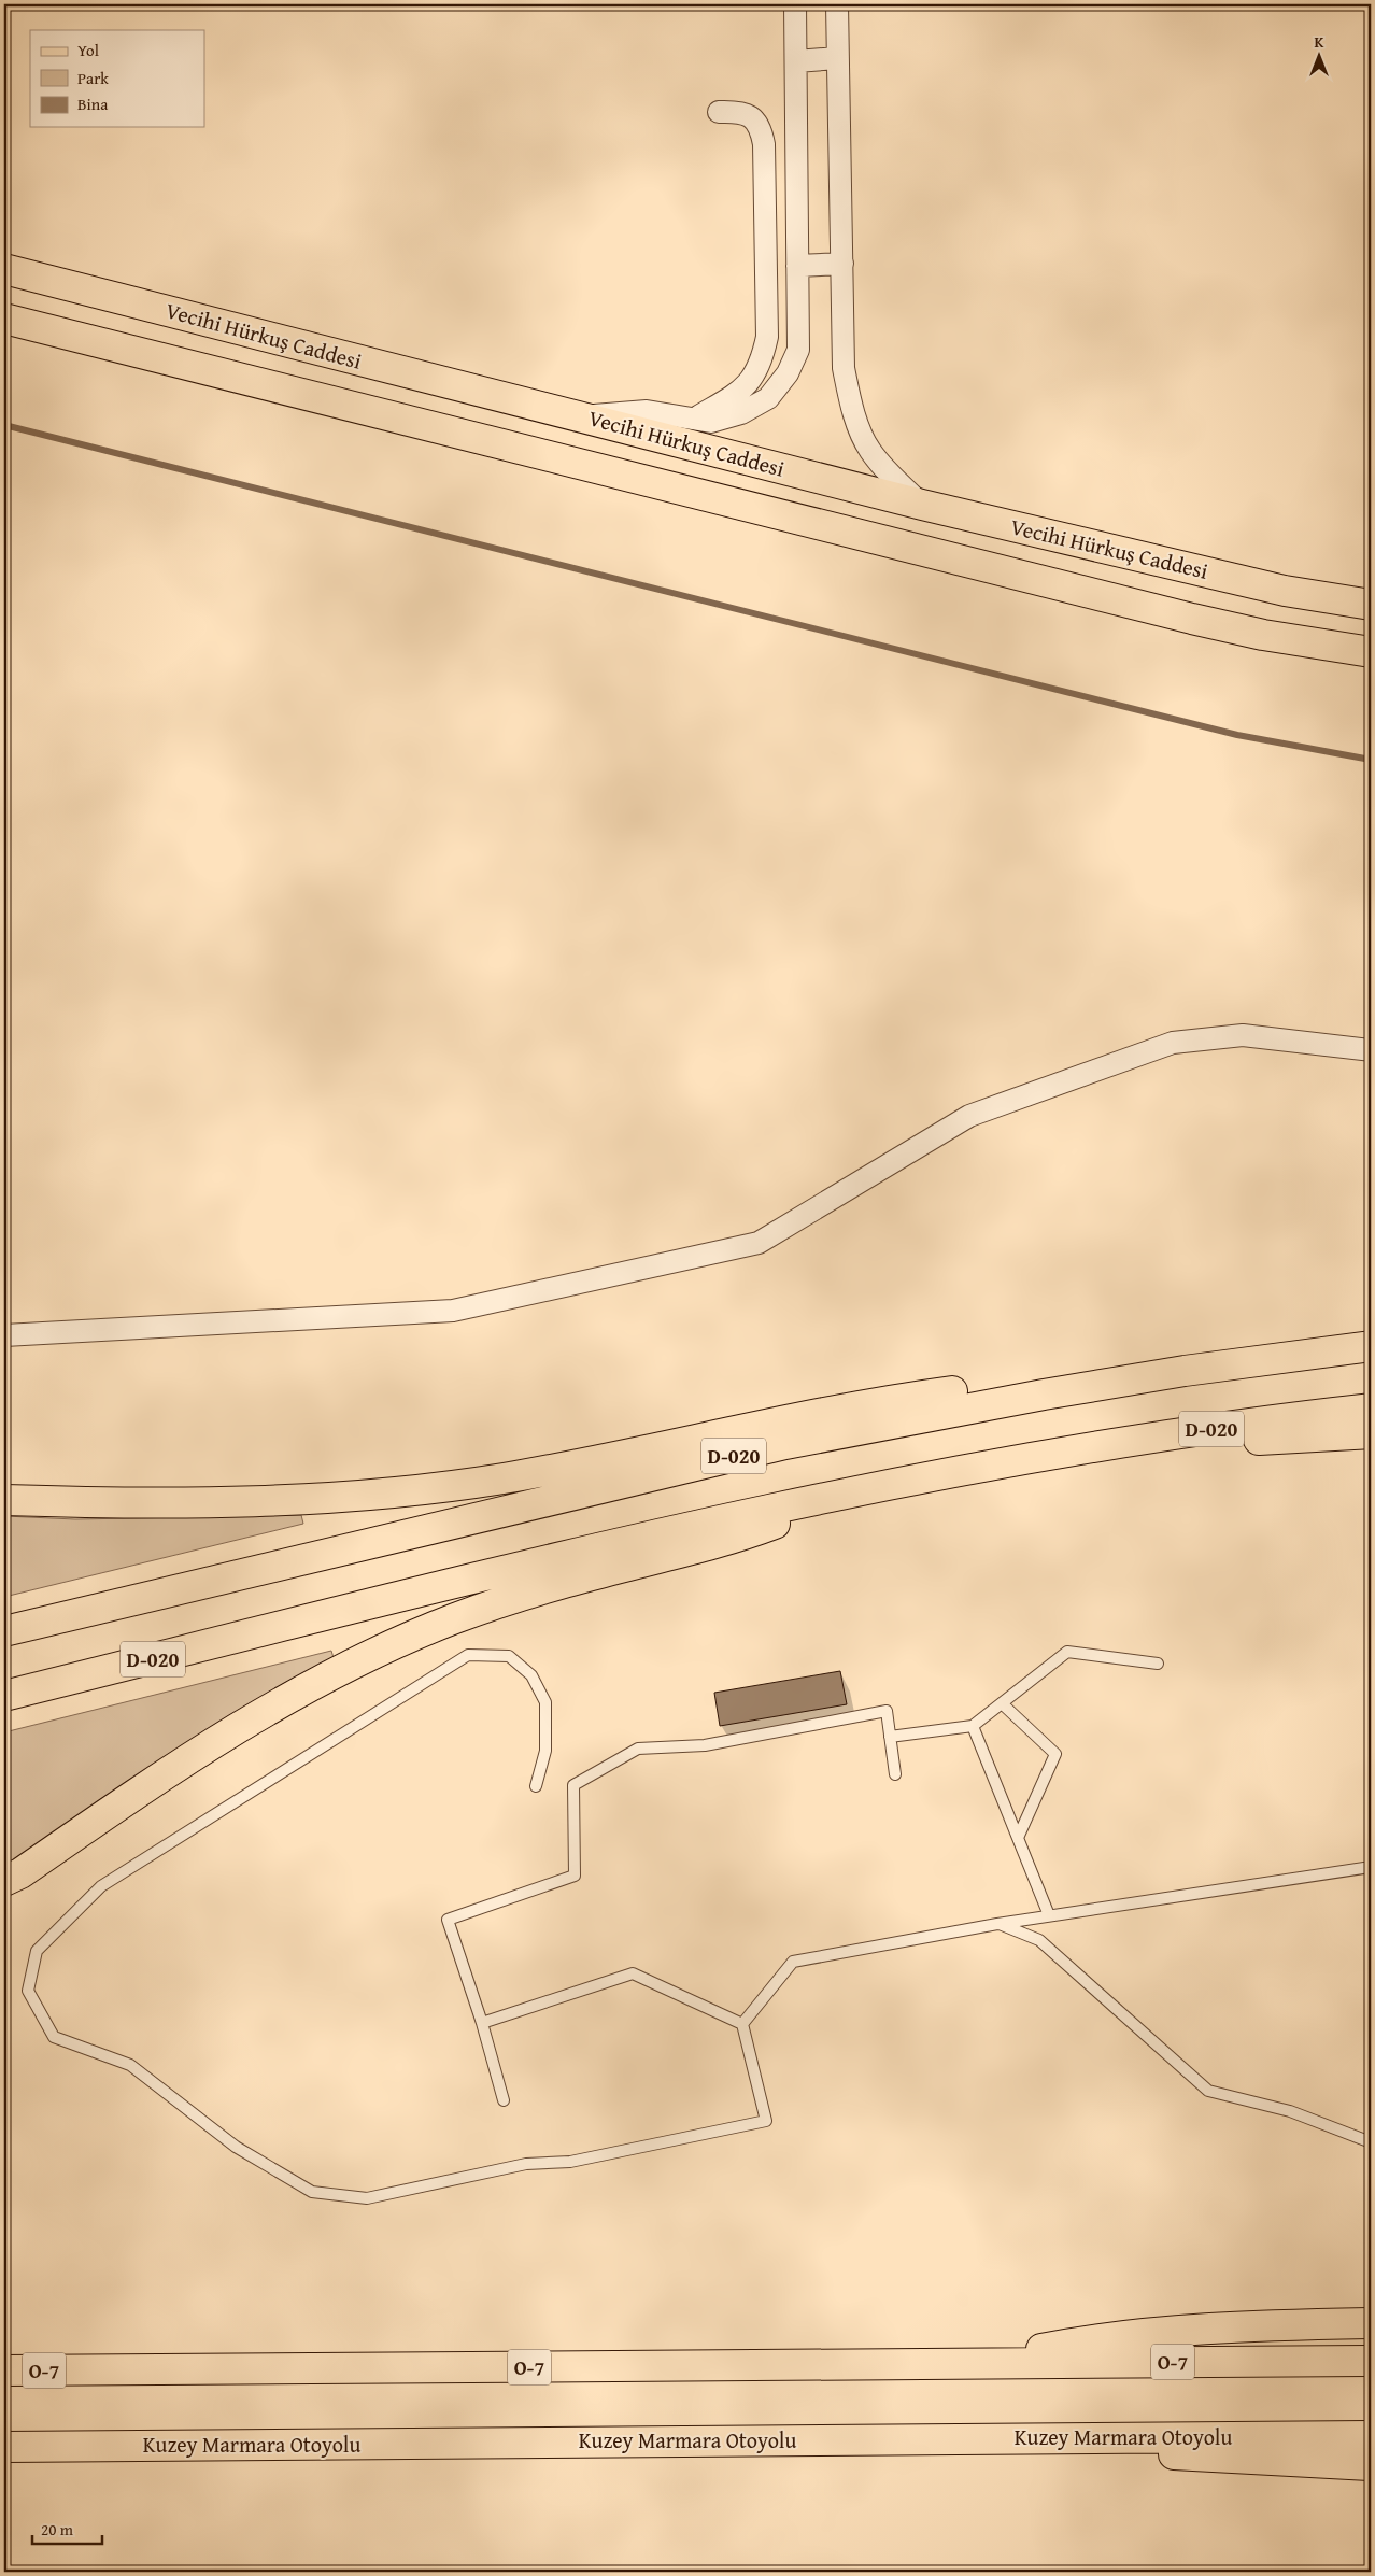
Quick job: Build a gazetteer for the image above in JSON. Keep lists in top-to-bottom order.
{
  "streets": {
    "main road": [
      "Vecihi Hürkuş Caddesi",
      "D-020",
      "O-7",
      "Kuzey Marmara Otoyolu"
    ]
  },
  "legend": ["Yol", "Park", "Bina"],
  "scale_bar": "20 m",
  "north": "top"
}
